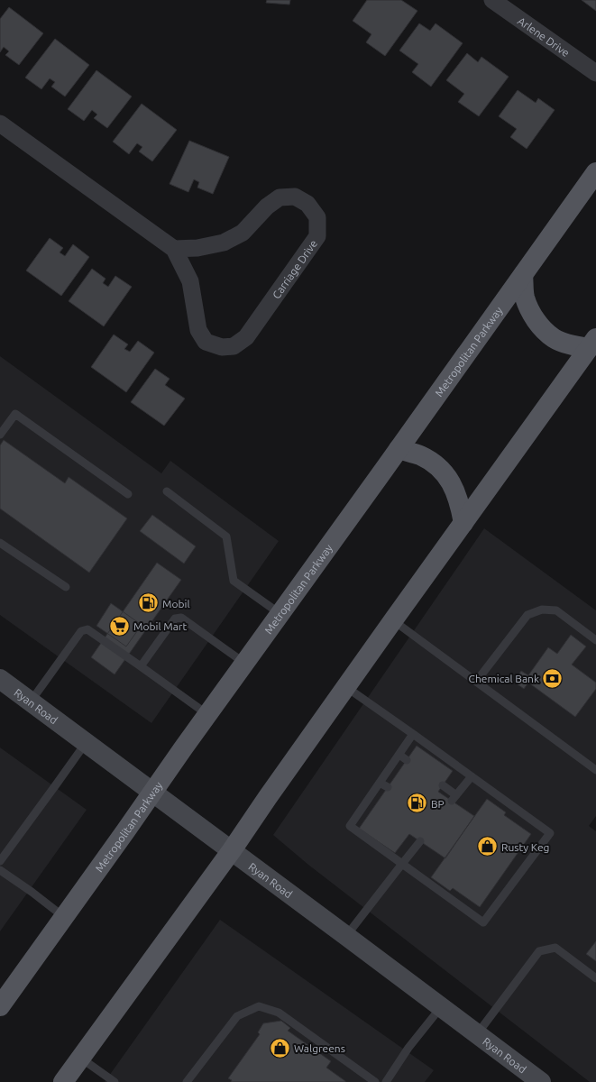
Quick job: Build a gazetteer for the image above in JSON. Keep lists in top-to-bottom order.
{
  "streets": {
    "main road": ["Metropolitan Parkway", "Ryan Road"],
    "street": ["Arlene Drive", "Carriage Drive"]
  },
  "crossings": [
    ["Metropolitan Parkway", "Ryan Road"]
  ],
  "places": {
    "fuel station": ["Mobil", "BP"],
    "supermarket": ["Mobil Mart"],
    "bank": ["Chemical Bank"],
    "shop": ["Rusty Keg", "Walgreens"]
  }
}
